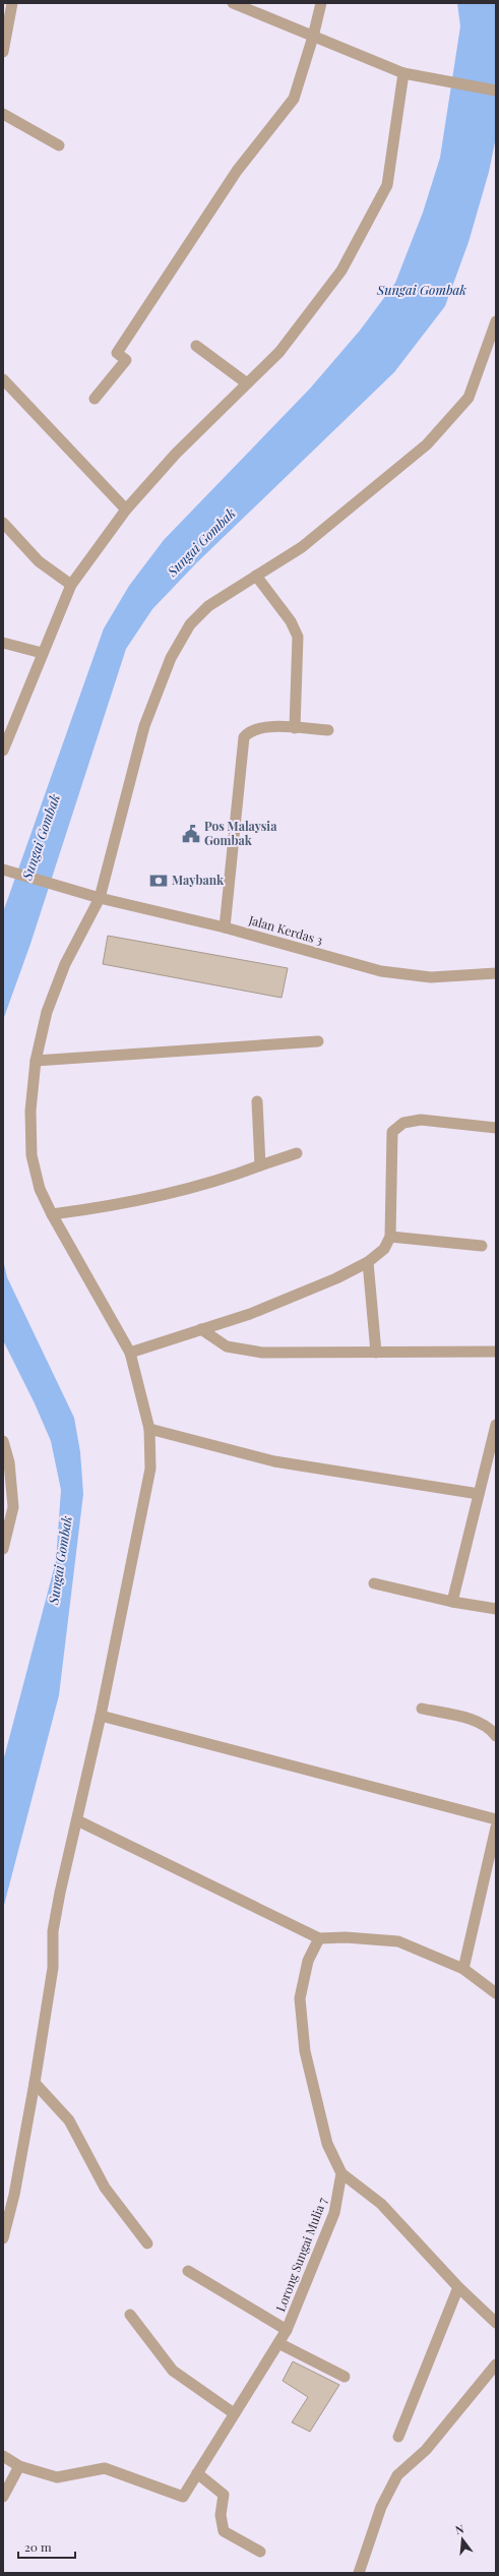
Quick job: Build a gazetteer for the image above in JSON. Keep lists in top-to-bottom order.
{
  "streets": {
    "street": ["Jalan Kerdas 3", "Lorong Sungai Mulia 7"]
  },
  "water": ["Sungai Gombak"],
  "places": {
    "public building": ["Pos Malaysia Gombak"],
    "bank": ["Maybank"]
  },
  "scale_bar": "20 m",
  "north": "top"
}
